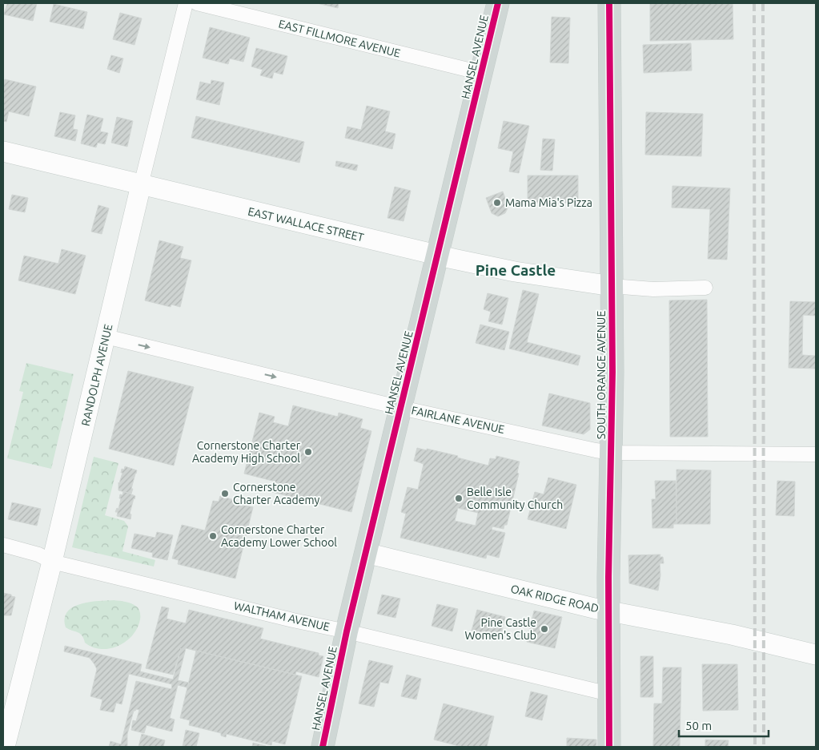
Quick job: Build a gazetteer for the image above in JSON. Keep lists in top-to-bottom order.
{
  "streets": {
    "main road": ["HANSEL AVENUE", "SOUTH ORANGE AVENUE"],
    "street": [
      "EAST FILLMORE AVENUE",
      "EAST WALLACE STREET",
      "RANDOLPH AVENUE",
      "FAIRLANE AVENUE",
      "OAK RIDGE ROAD",
      "WALTHAM AVENUE"
    ]
  },
  "crossings": [
    ["EAST FILLMORE AVENUE", "HANSEL AVENUE"],
    ["HANSEL AVENUE", "EAST WALLACE STREET"],
    ["HANSEL AVENUE", "FAIRLANE AVENUE"],
    ["HANSEL AVENUE", "OAK RIDGE ROAD"],
    ["HANSEL AVENUE", "WALTHAM AVENUE"],
    ["EAST WALLACE STREET", "RANDOLPH AVENUE"],
    ["EAST WALLACE STREET", "SOUTH ORANGE AVENUE"],
    ["RANDOLPH AVENUE", "FAIRLANE AVENUE"],
    ["RANDOLPH AVENUE", "WALTHAM AVENUE"],
    ["SOUTH ORANGE AVENUE", "FAIRLANE AVENUE"],
    ["SOUTH ORANGE AVENUE", "OAK RIDGE ROAD"],
    ["SOUTH ORANGE AVENUE", "WALTHAM AVENUE"]
  ],
  "one_way": ["FAIRLANE AVENUE"],
  "districts": ["Pine Castle"],
  "places": [
    "Mama Mia's Pizza",
    "Cornerstone Charter Academy High School",
    "Cornerstone Charter Academy",
    "Belle Isle Community Church",
    "Cornerstone Charter Academy Lower School",
    "Pine Castle Women's Club"
  ],
  "scale_bar": "50 m"
}
